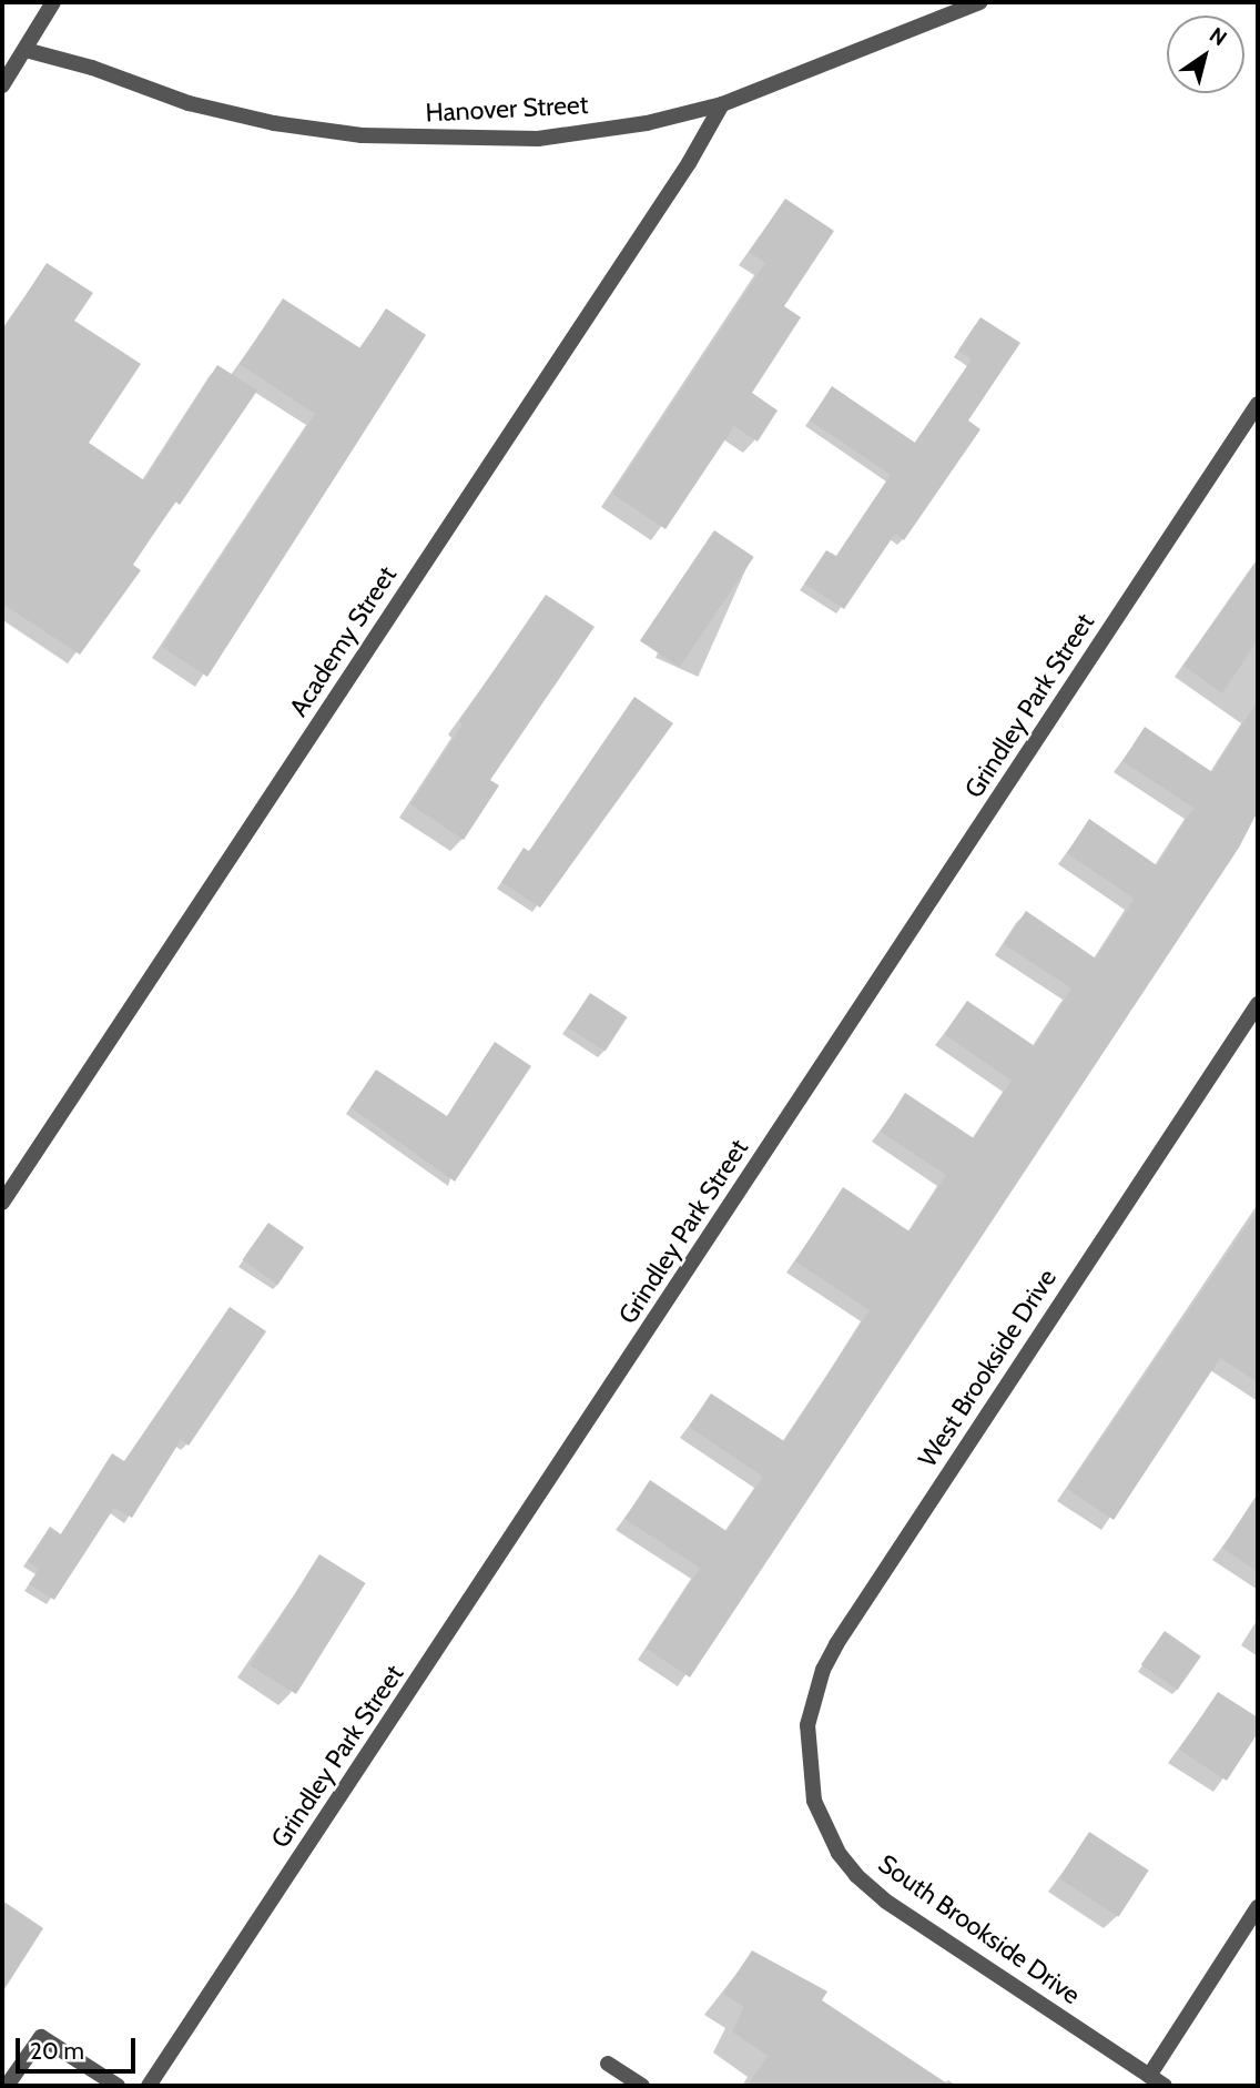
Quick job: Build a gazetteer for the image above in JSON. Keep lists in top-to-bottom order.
{
  "streets": {
    "street": [
      "Hanover Street",
      "Academy Street",
      "Grindley Park Street",
      "West Brookside Drive",
      "South Brookside Drive"
    ]
  },
  "crossings": [
    ["Hanover Street", "Academy Street"],
    ["West Brookside Drive", "South Brookside Drive"]
  ],
  "scale_bar": "20 m",
  "north": "top right"
}
